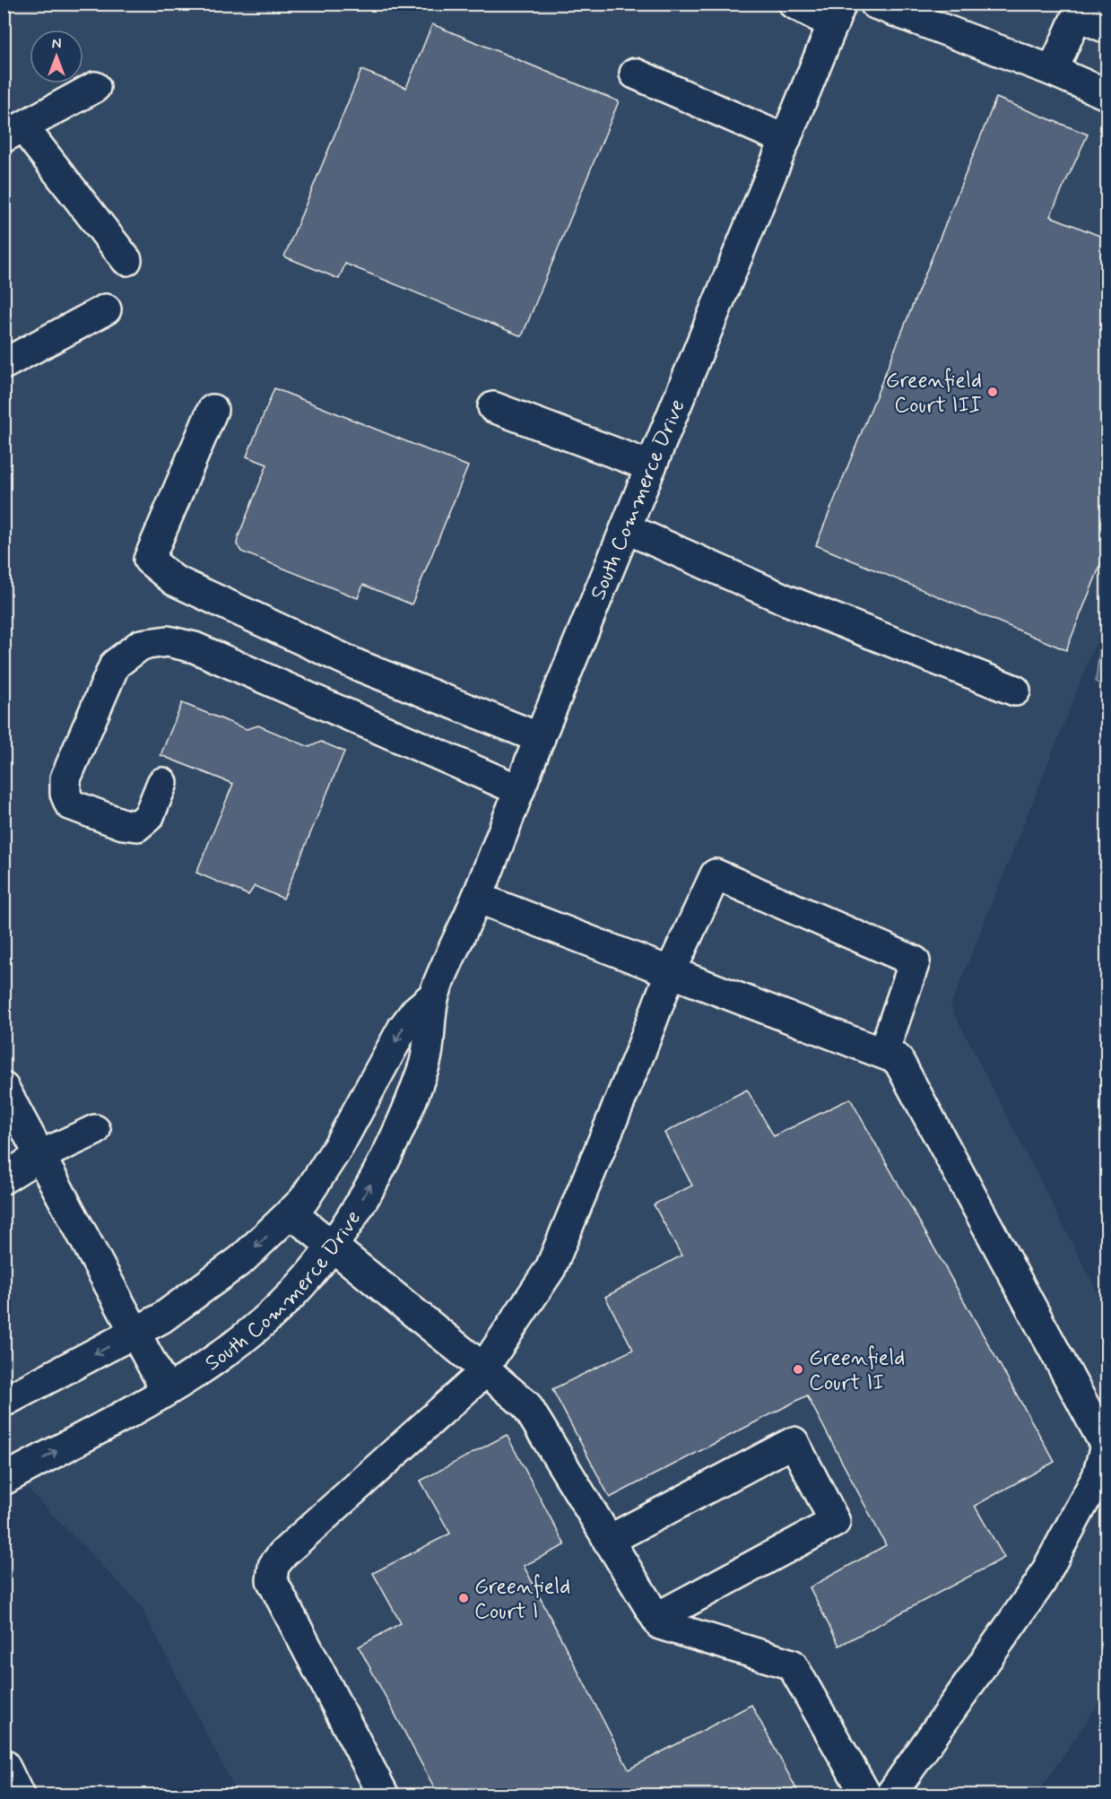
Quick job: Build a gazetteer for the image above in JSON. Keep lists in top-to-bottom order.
{
  "streets": {
    "street": ["South Commerce Drive"]
  },
  "places": ["Greenfield Court III", "Greenfield Court II", "Greenfield Court I"],
  "north": "top"
}
